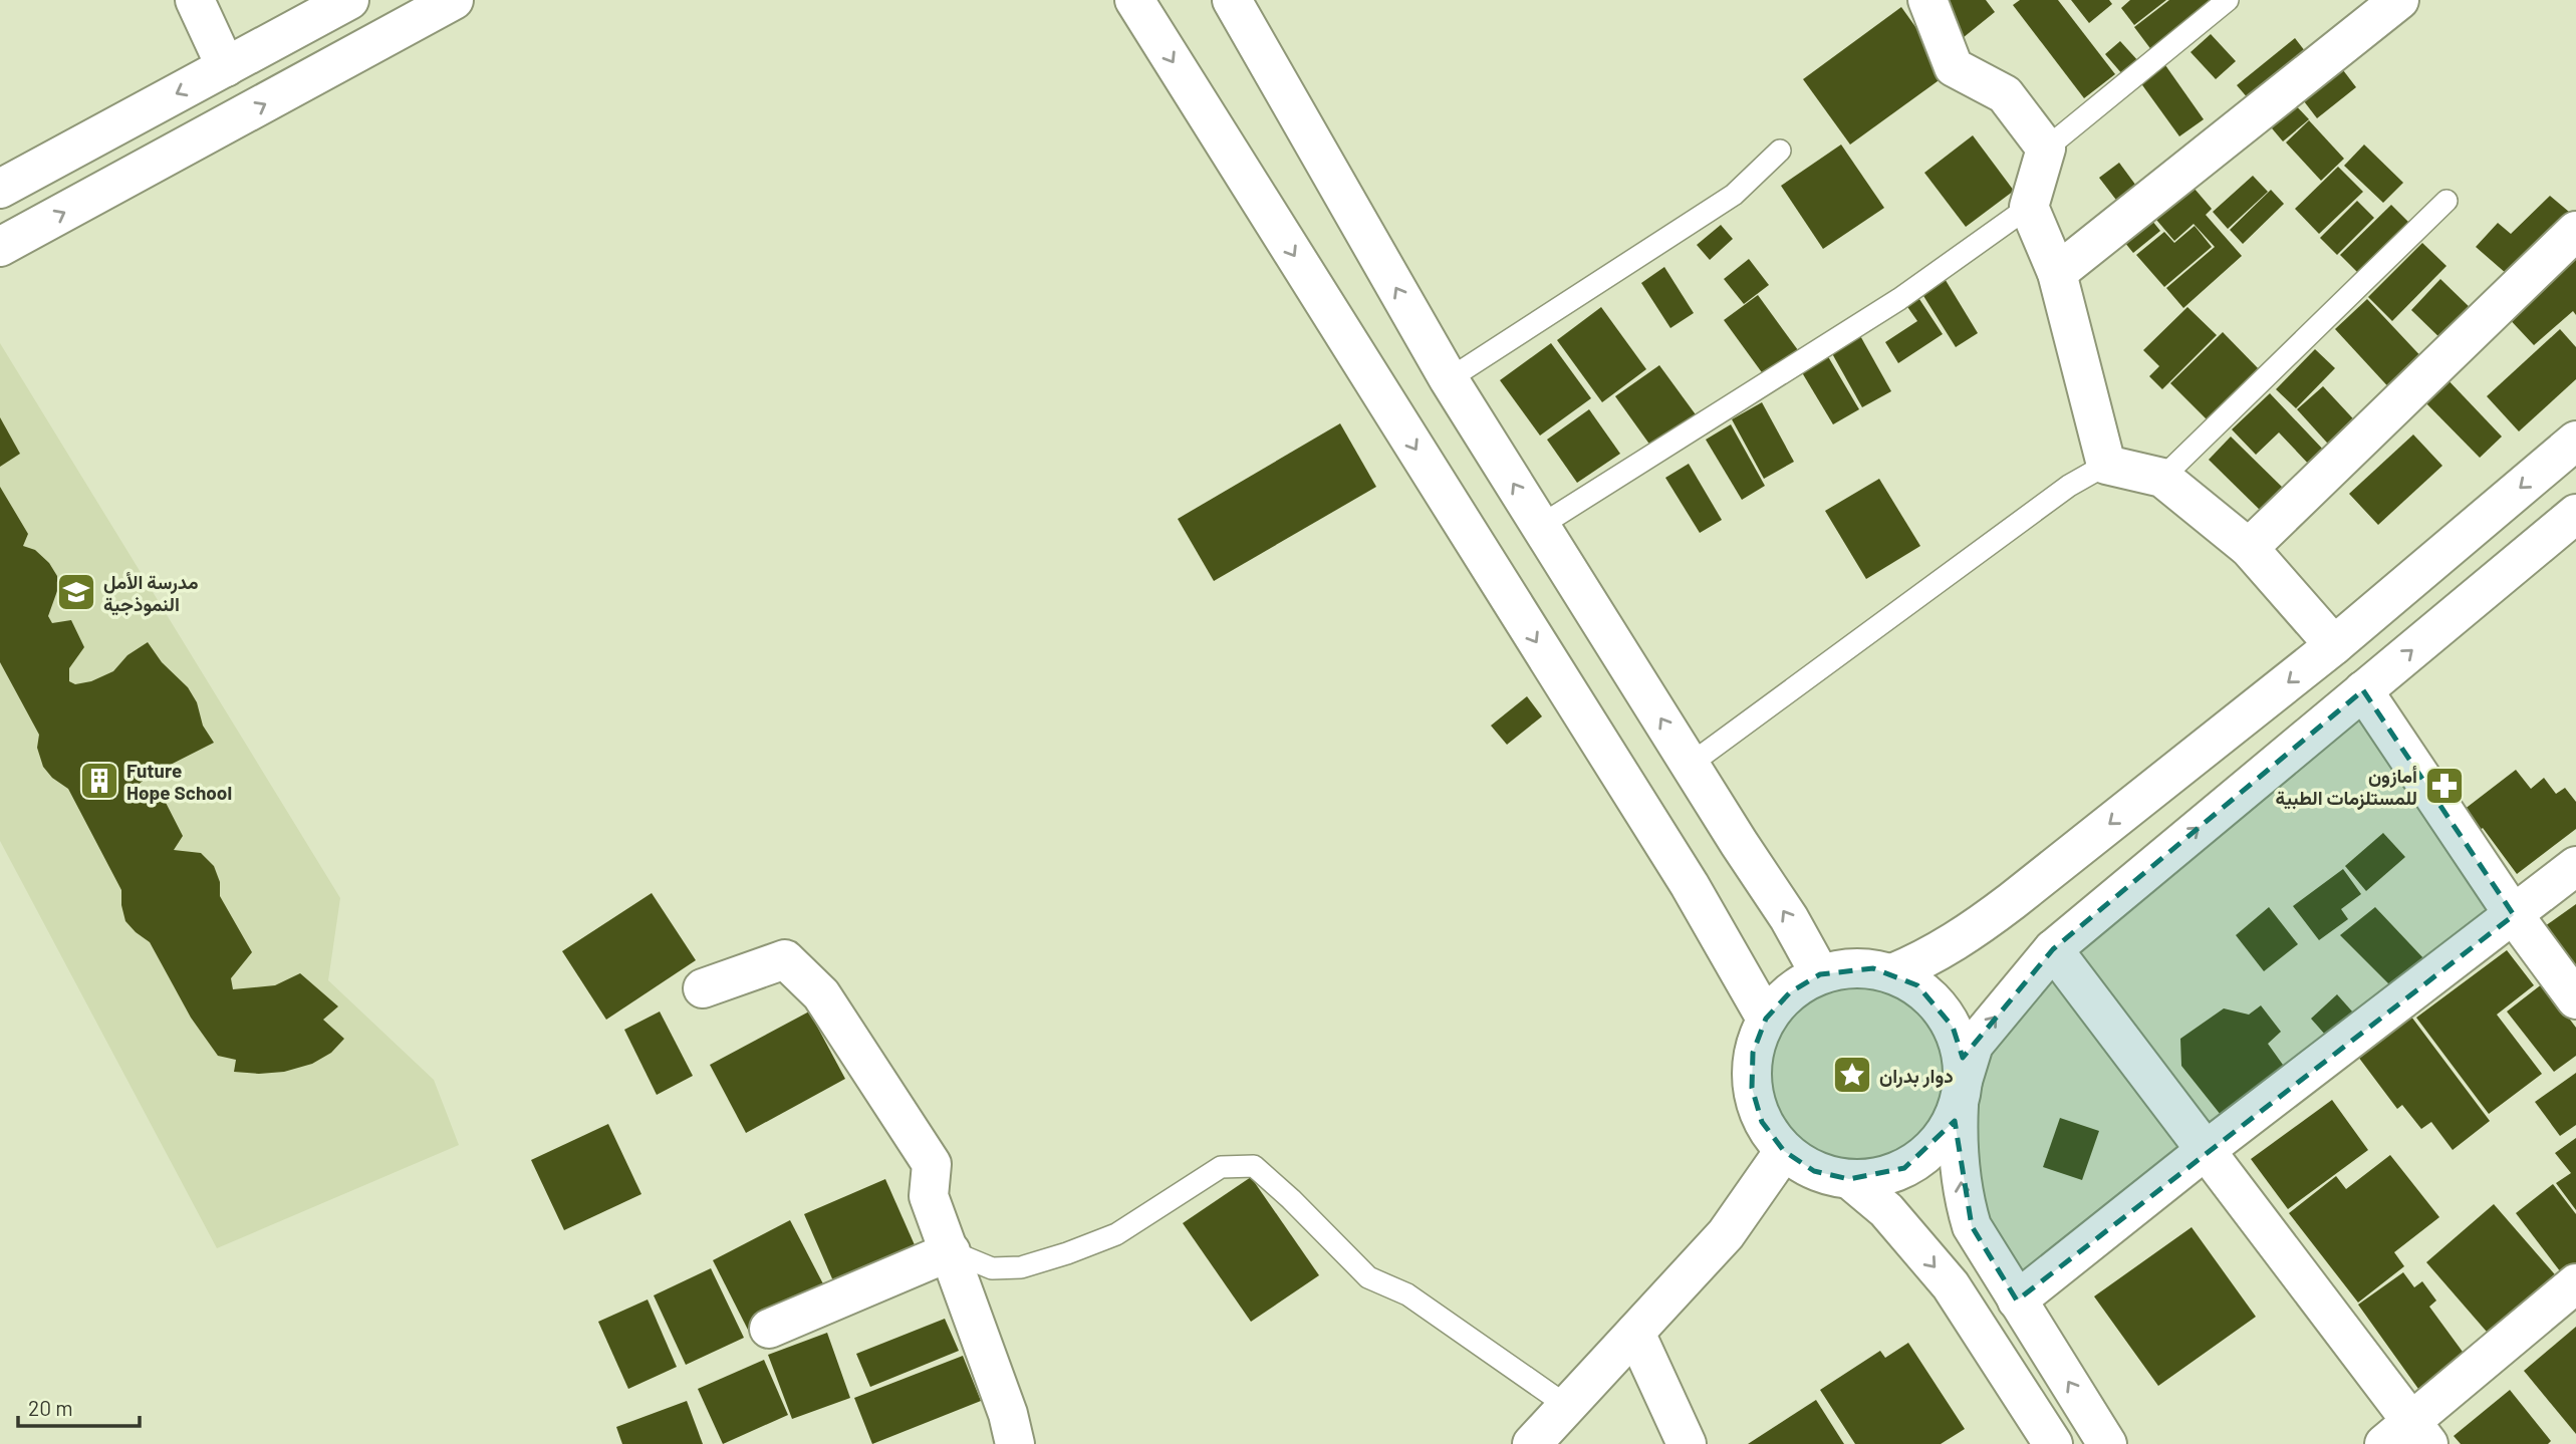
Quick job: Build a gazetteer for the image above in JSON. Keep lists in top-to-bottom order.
{
  "places": {
    "school or university": ["مدرسة الأمل النموذجية"],
    "building": ["Future Hope School"],
    "pharmacy": ["أمازون للمستلزمات الطبية"],
    "place": ["دوار بدران"]
  },
  "scale_bar": "20 m"
}
